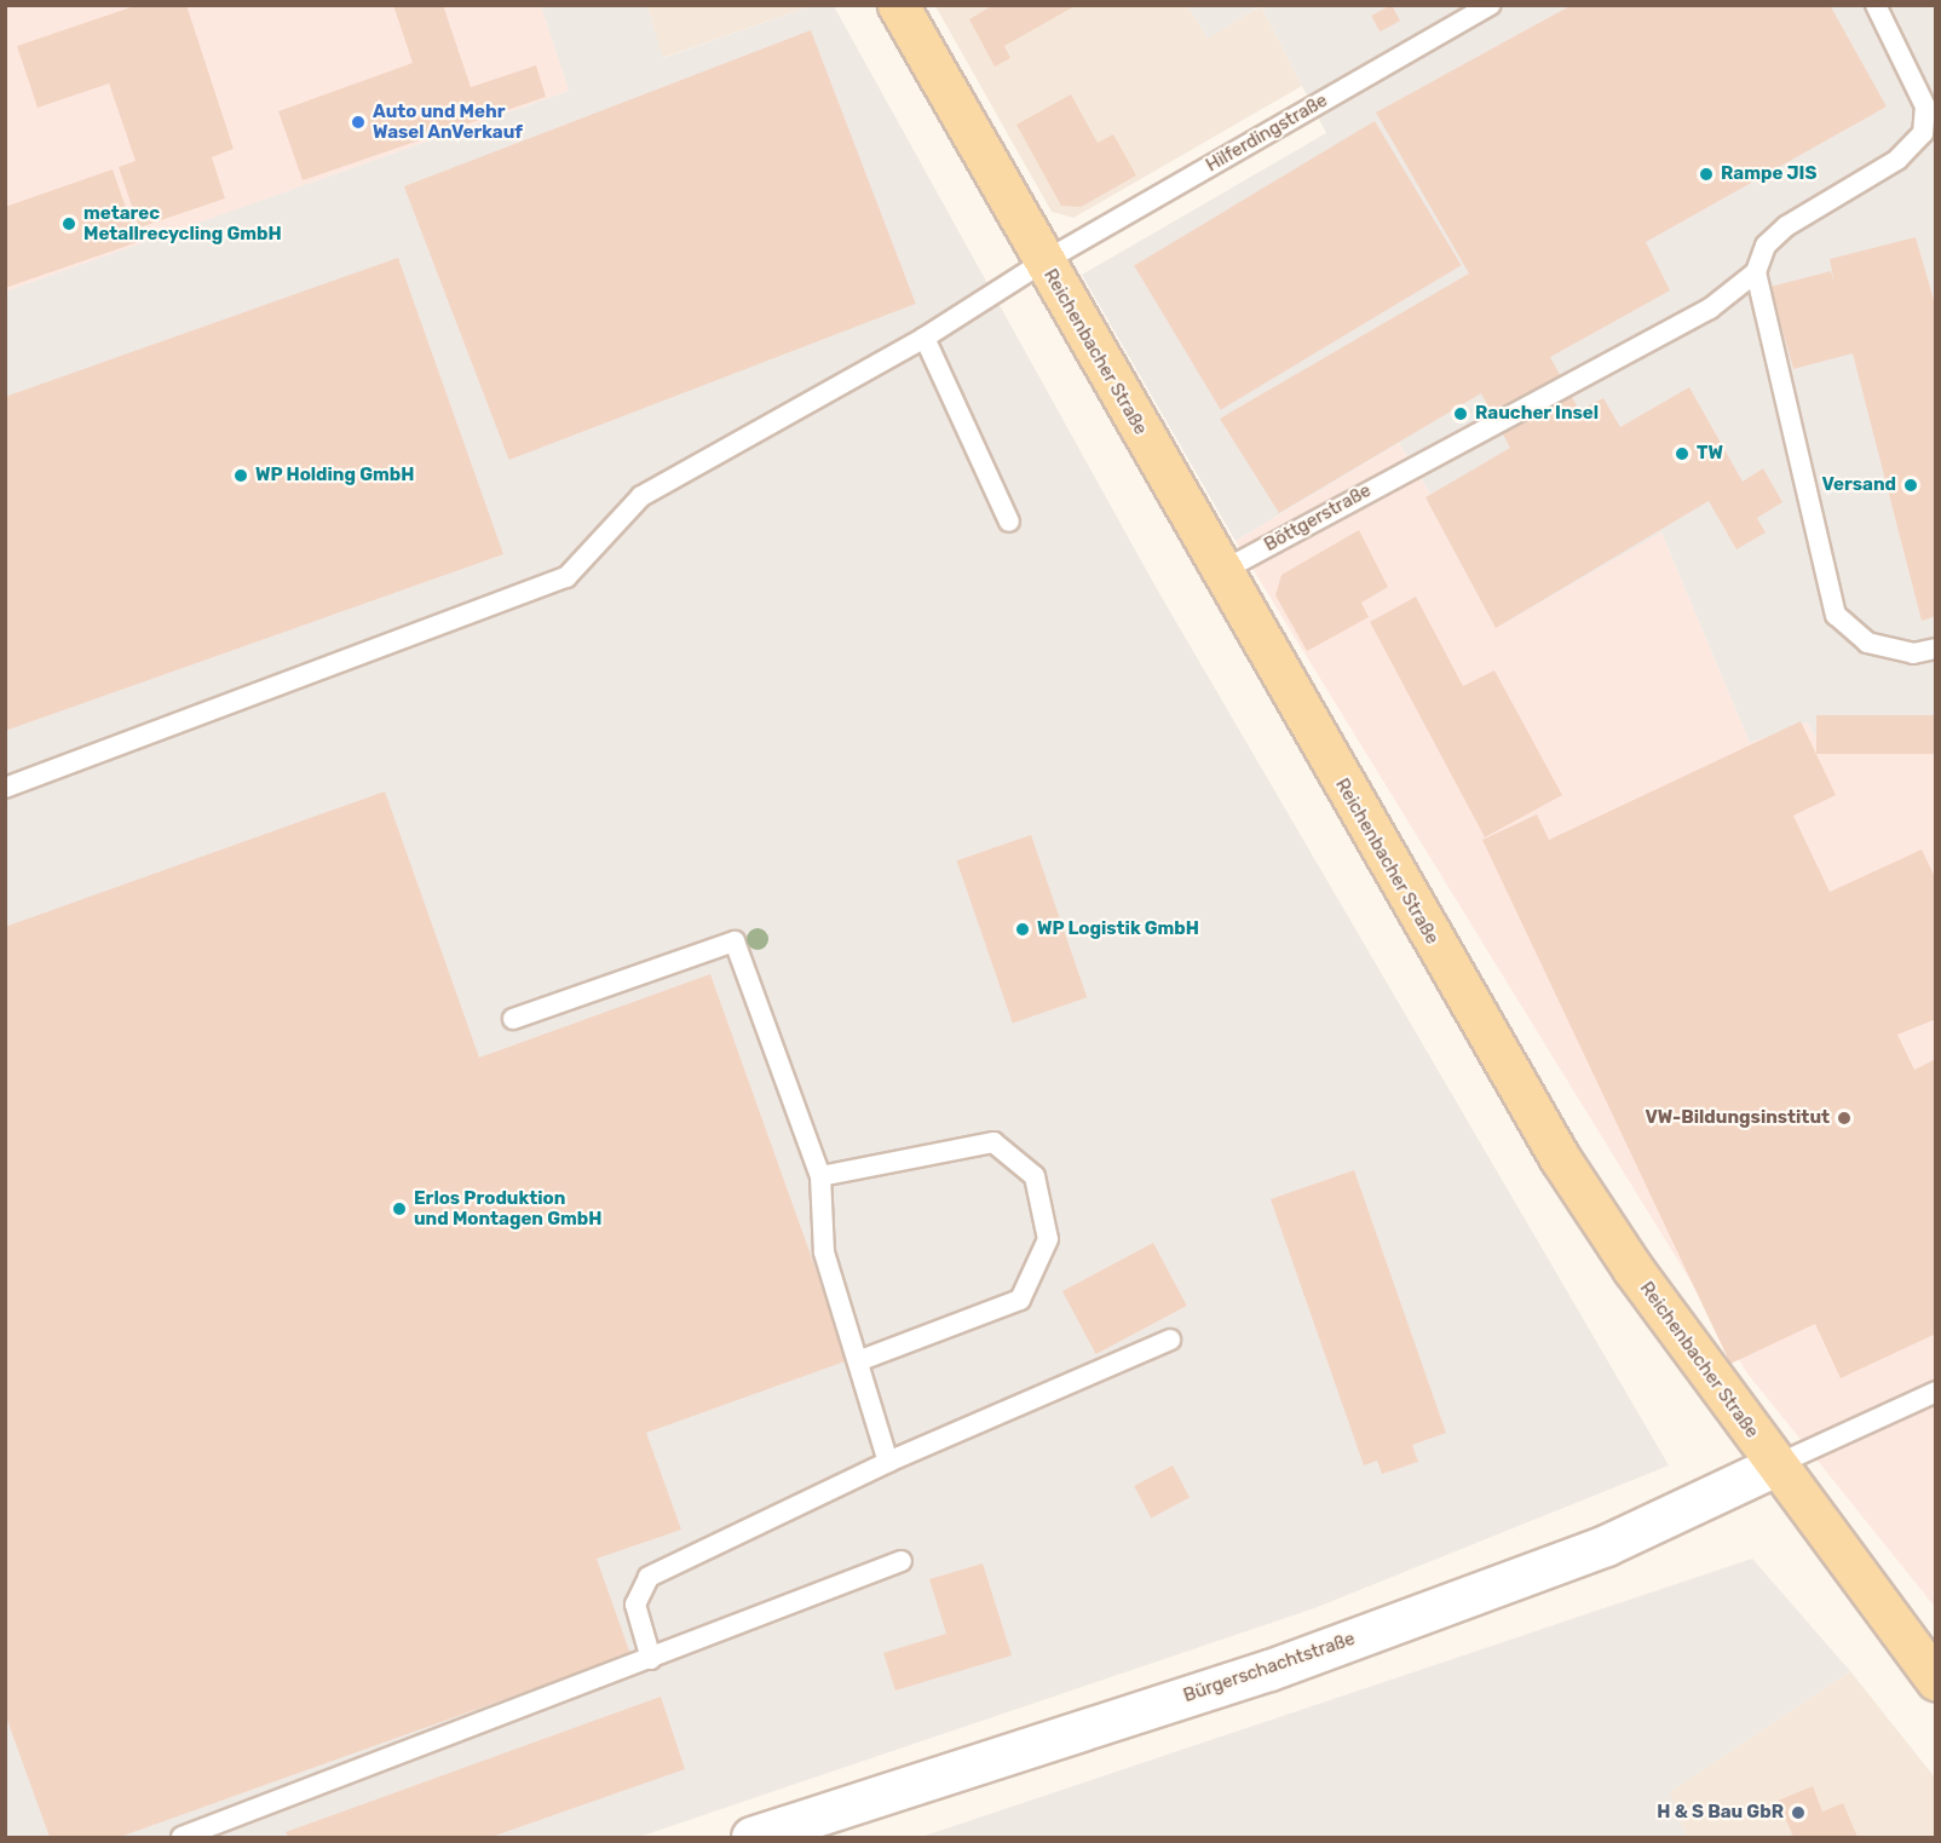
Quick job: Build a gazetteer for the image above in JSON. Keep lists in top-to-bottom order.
{
  "streets": {
    "main road": ["Reichenbacher Straße", "Bürgerschachtstraße"],
    "lane": ["Hilferdingstraße", "Böttgerstraße"]
  },
  "crossings": [
    ["Hilferdingstraße", "Reichenbacher Straße"],
    ["Reichenbacher Straße", "Böttgerstraße"],
    ["Reichenbacher Straße", "Bürgerschachtstraße"]
  ],
  "places": [
    "Auto und Mehr Wasel AnVerkauf",
    "Rampe JIS",
    "metarec Metallrecycling GmbH",
    "Raucher Insel",
    "TW",
    "WP Holding GmbH",
    "Versand",
    "WP Logistik GmbH",
    "VW-Bildungsinstitut",
    "Erlos Produktion und Montagen GmbH",
    "H & S Bau GbR"
  ]
}
